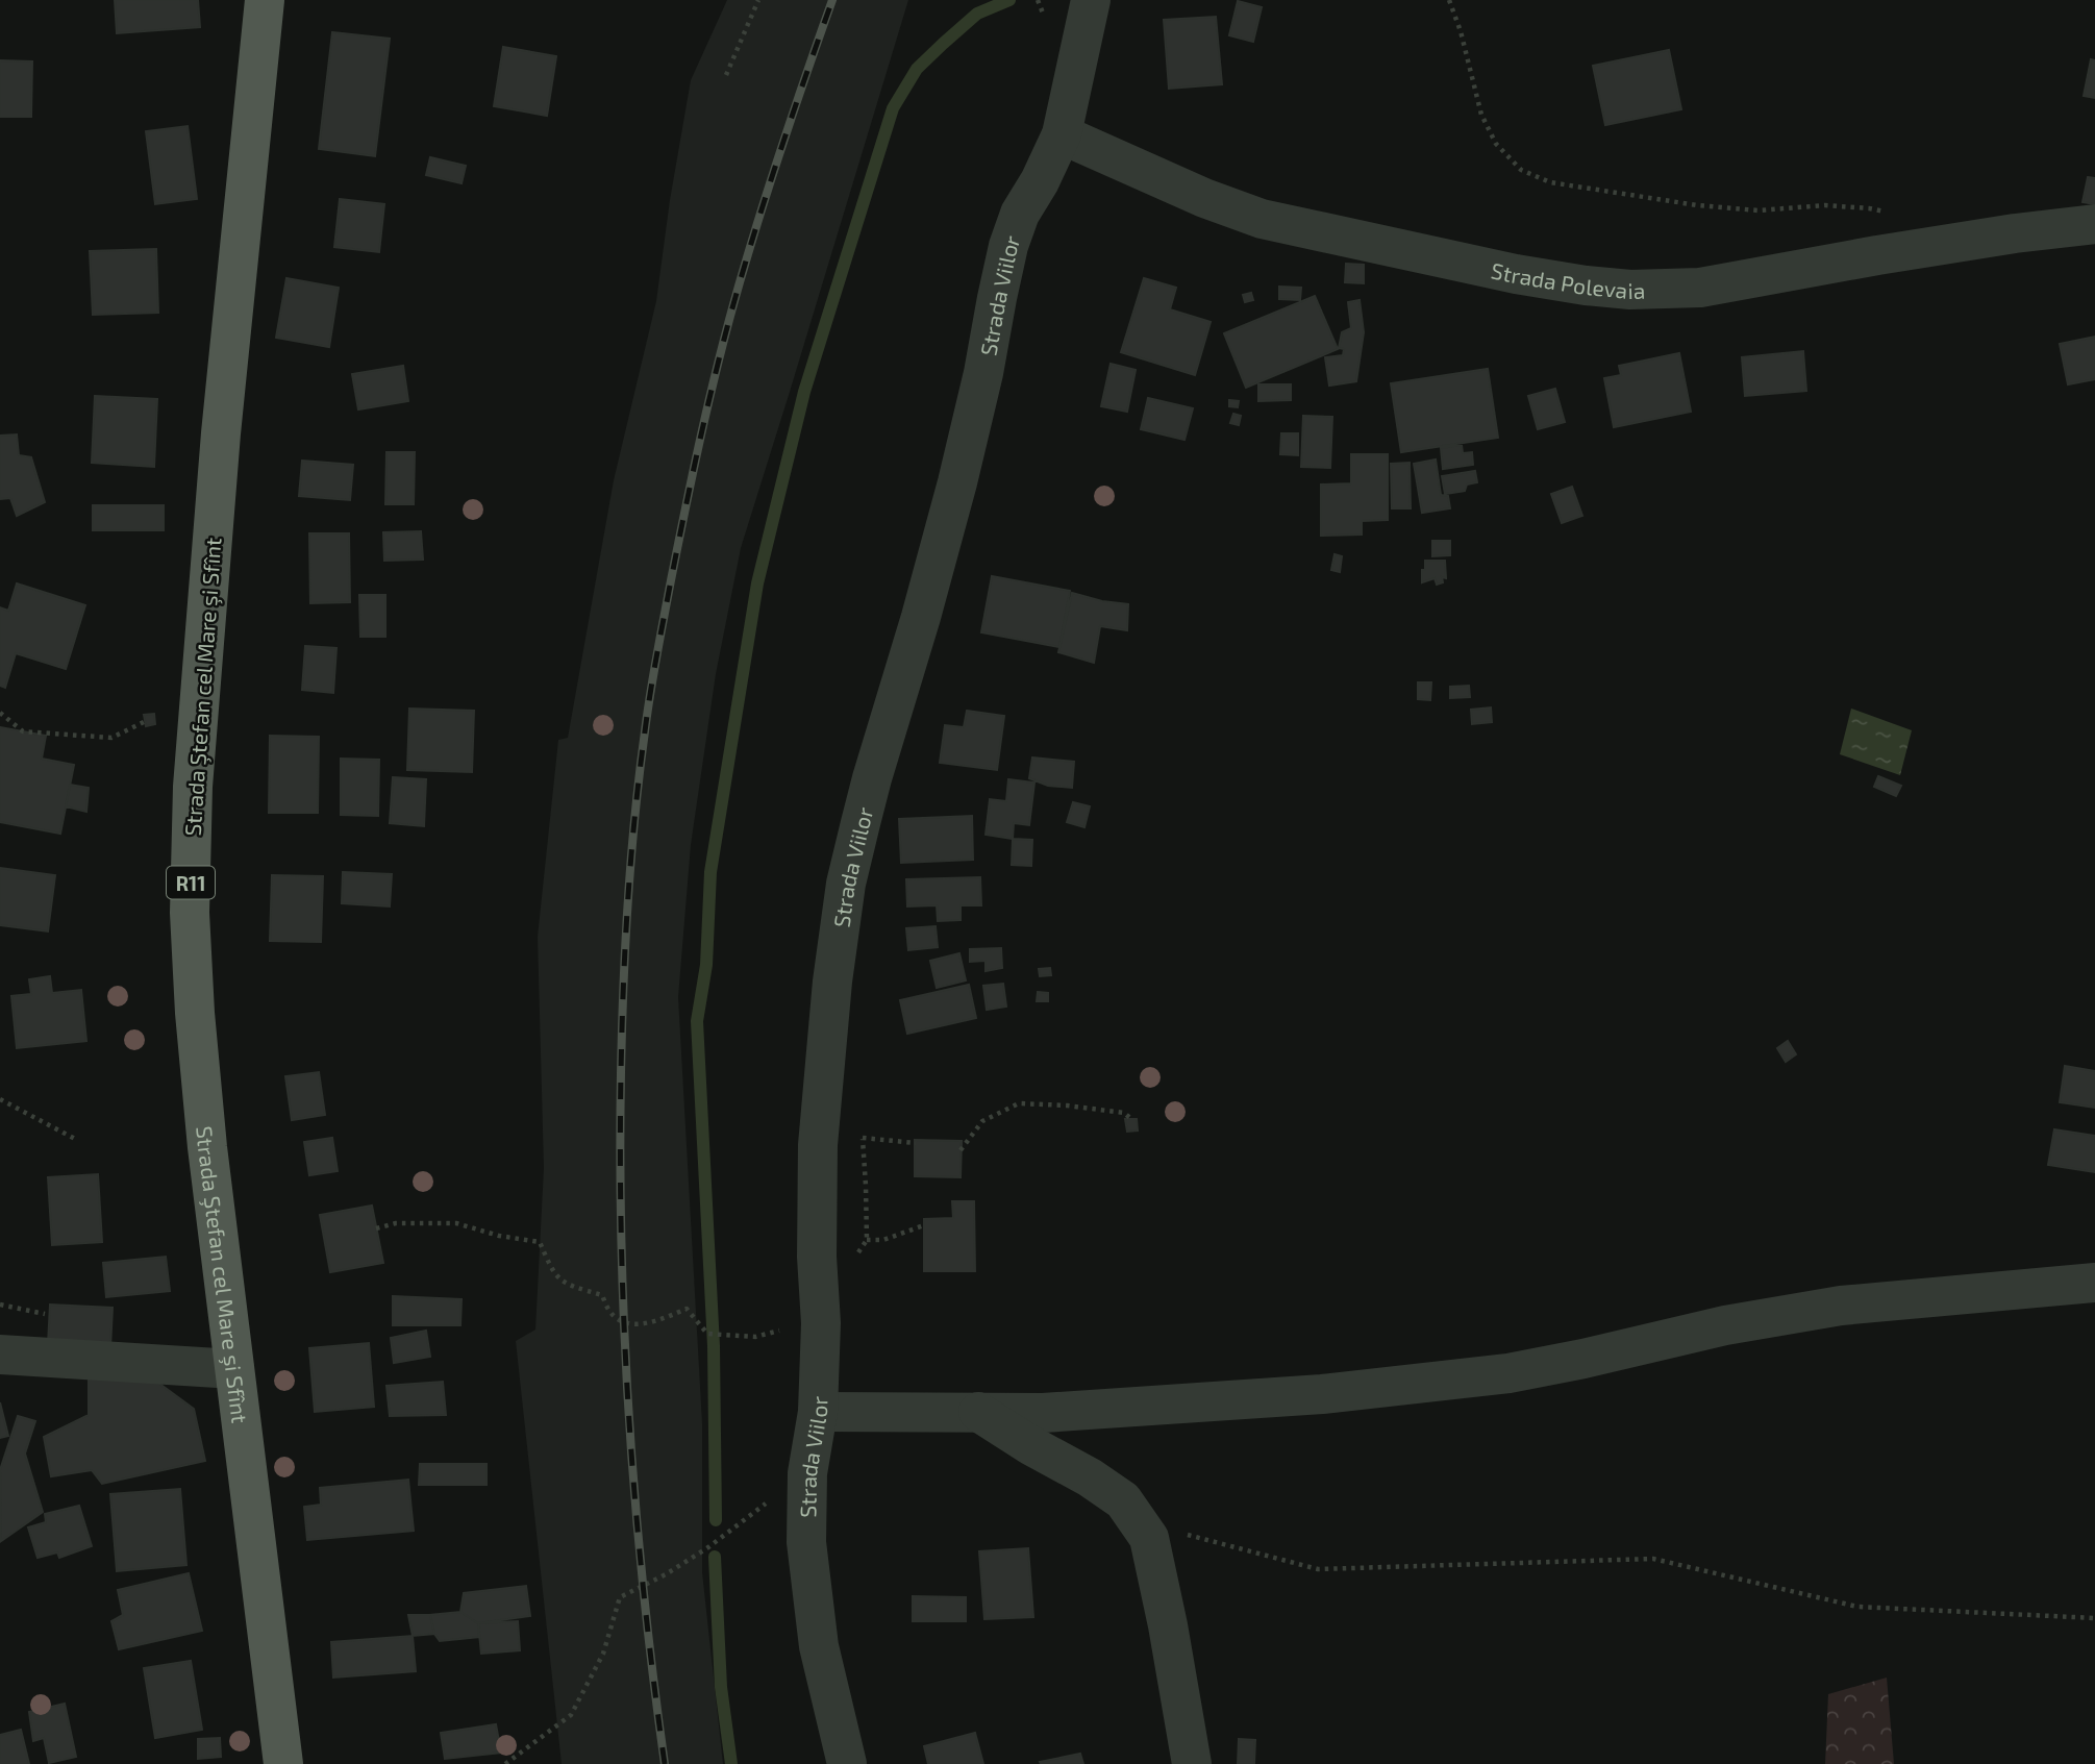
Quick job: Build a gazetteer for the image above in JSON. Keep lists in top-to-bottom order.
{
  "streets": {
    "main road": ["Strada Ştefan cel Mare şi Sfînt", "R11"],
    "street": ["Strada Polevaia", "Strada Viilor"]
  },
  "crossings": [
    ["Strada Polevaia", "Strada Viilor"]
  ]
}
